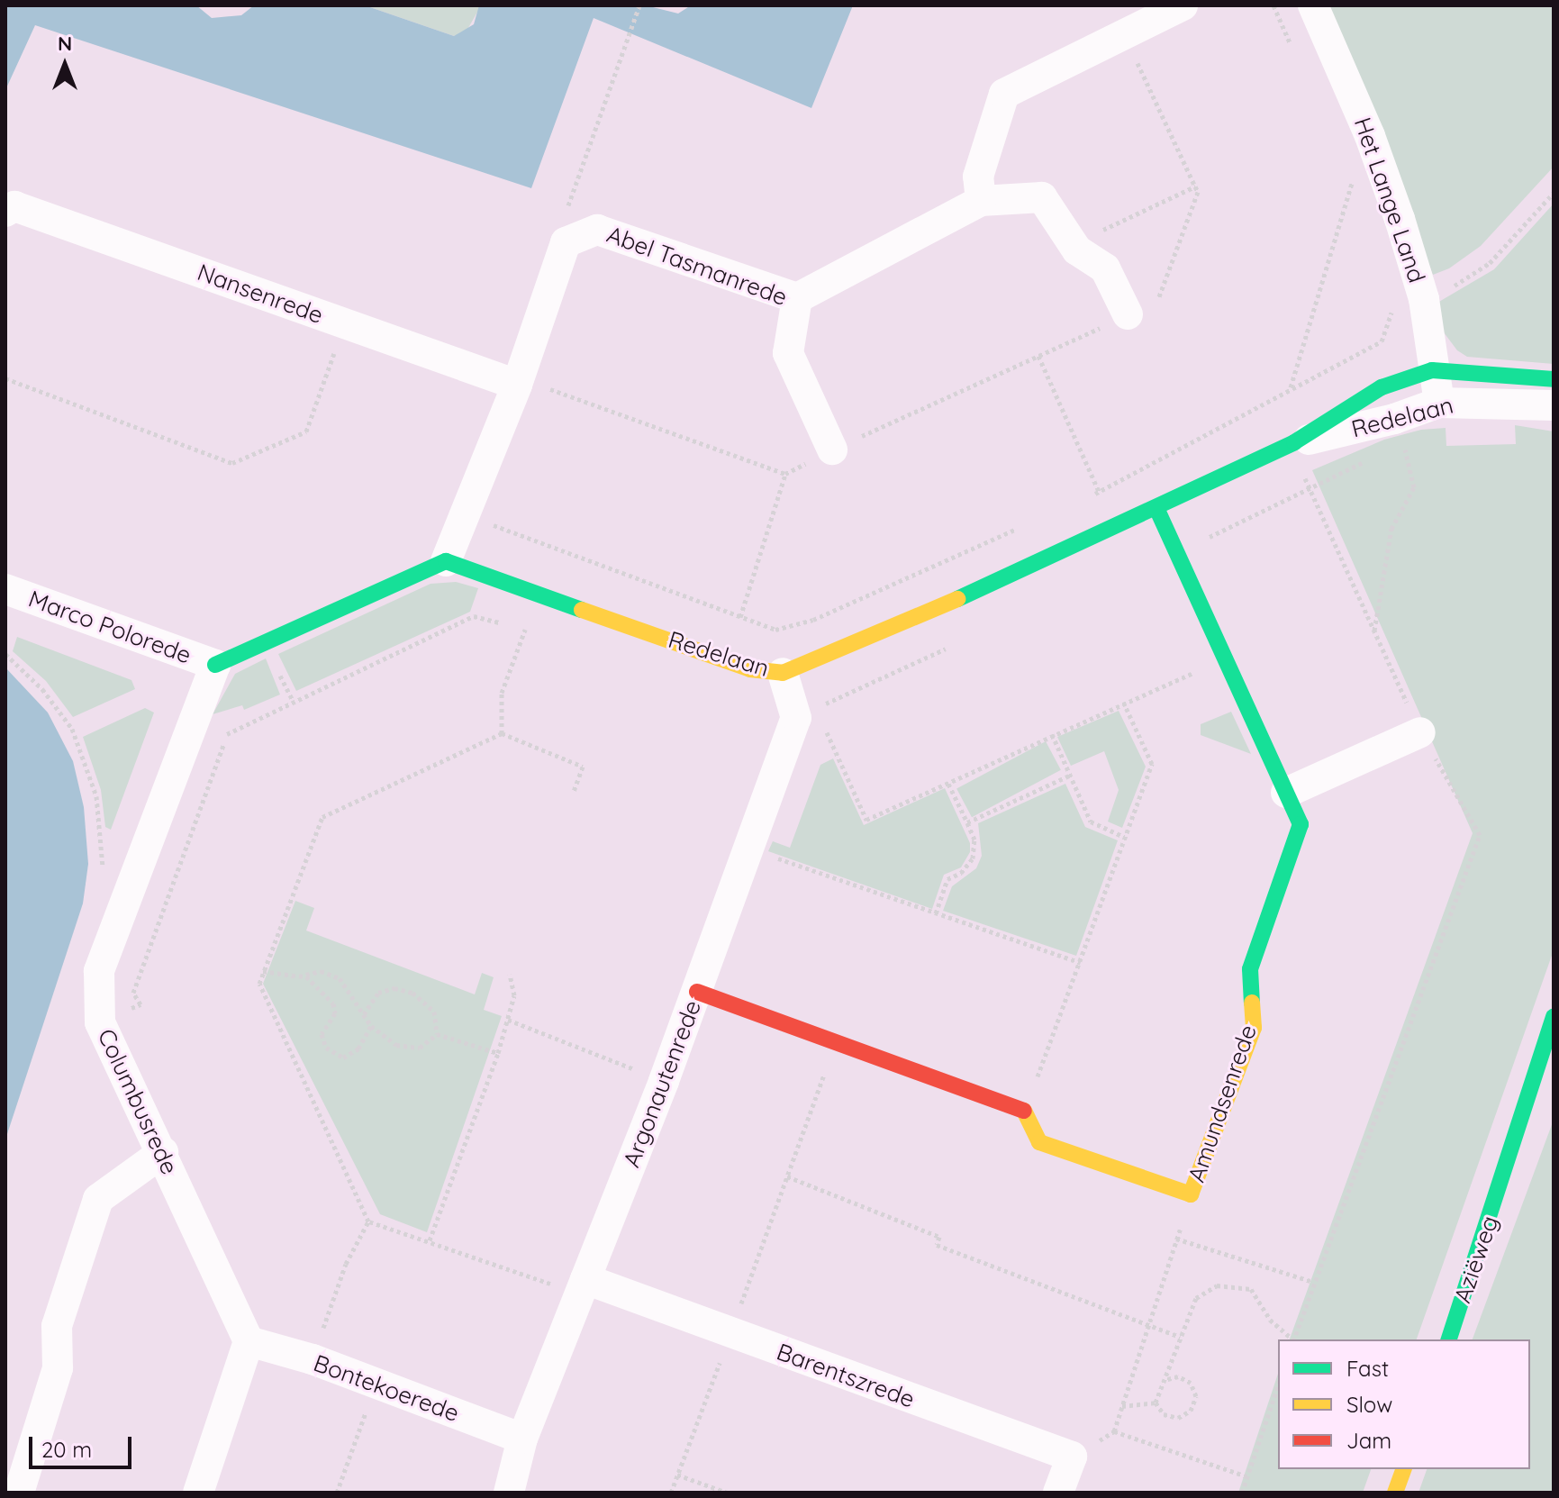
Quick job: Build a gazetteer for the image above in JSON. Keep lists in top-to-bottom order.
{
  "streets": {
    "street": [
      "Het Lange Land",
      "Abel Tasmanrede",
      "Nansenrede",
      "Redelaan",
      "Marco Polorede",
      "Argonautenrede",
      "Columbusrede",
      "Amundsenrede",
      "Aziëweg",
      "Barentszrede",
      "Bontekoerede"
    ]
  },
  "crossings": [
    ["Het Lange Land", "Redelaan"],
    ["Redelaan", "Argonautenrede"],
    ["Redelaan", "Amundsenrede"],
    ["Marco Polorede", "Columbusrede"],
    ["Argonautenrede", "Barentszrede"],
    ["Argonautenrede", "Bontekoerede"],
    ["Columbusrede", "Bontekoerede"]
  ],
  "legend": ["Fast", "Slow", "Jam"],
  "scale_bar": "20 m",
  "north": "top"
}
